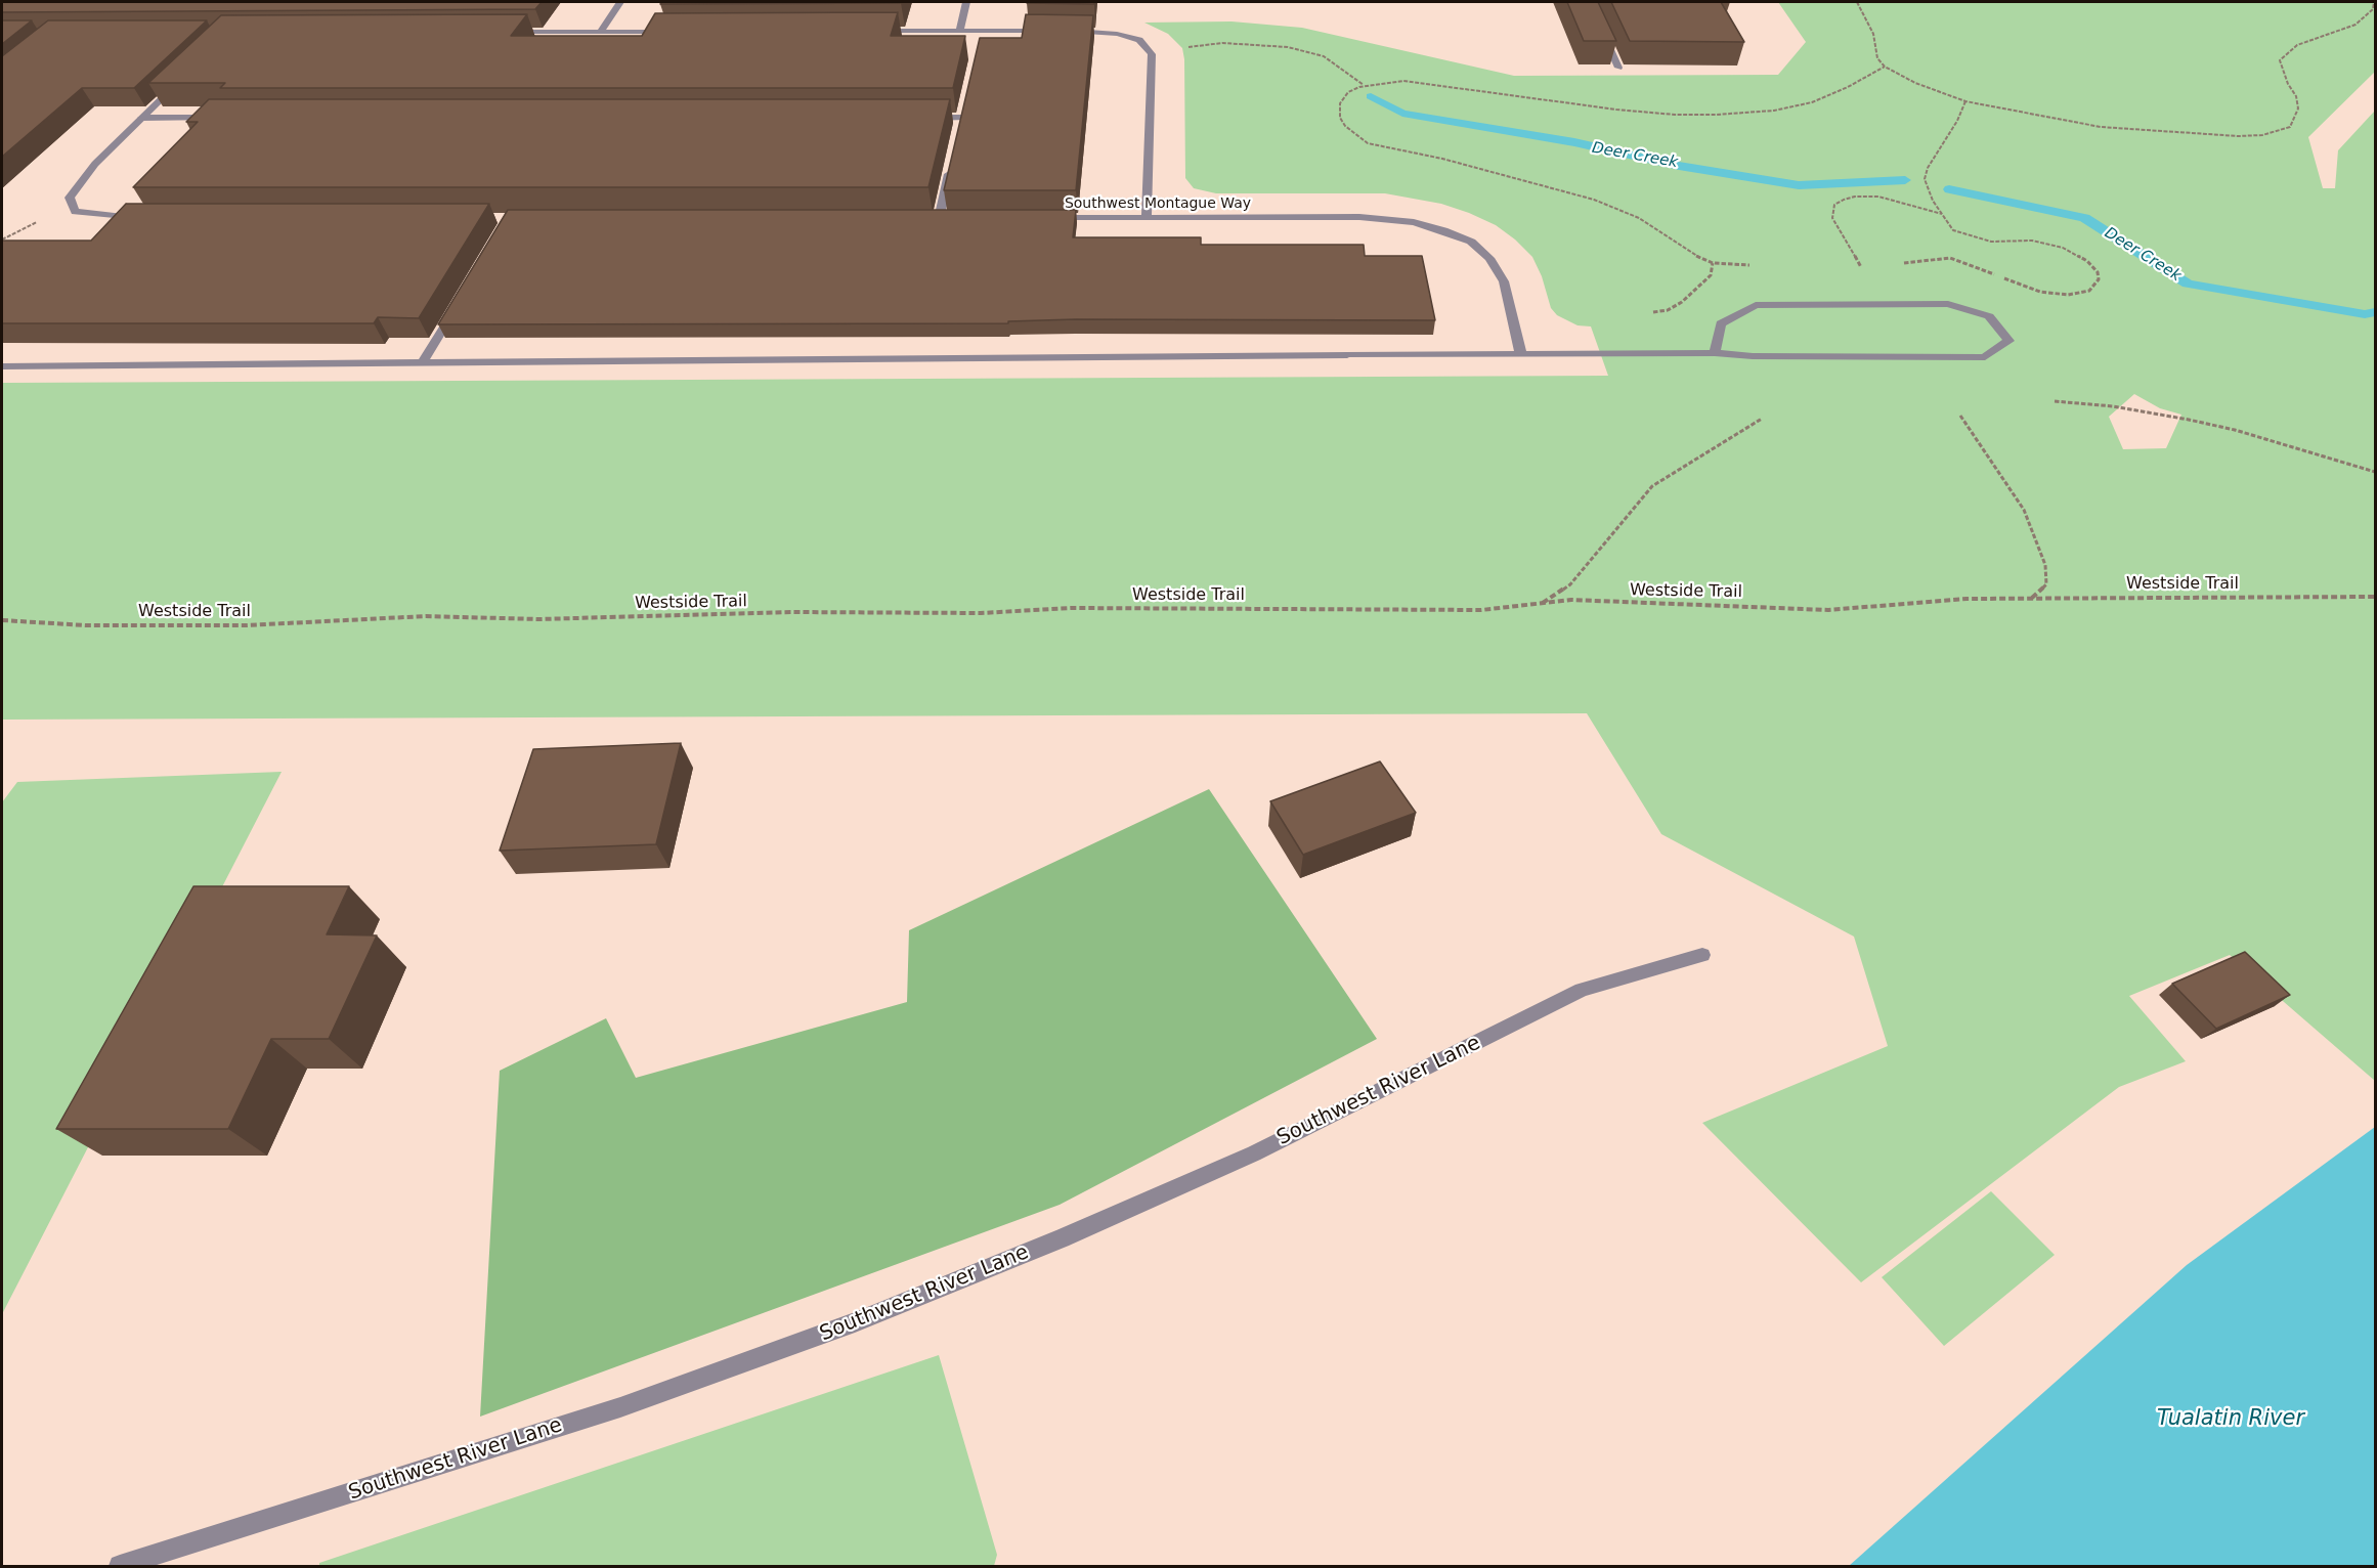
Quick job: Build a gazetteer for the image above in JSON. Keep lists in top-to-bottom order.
{
  "streets": {
    "street": ["Southwest Montague Way", "Southwest River Lane"],
    "path": ["Westside Trail"]
  },
  "water": ["Deer Creek", "Tualatin River"]
}
